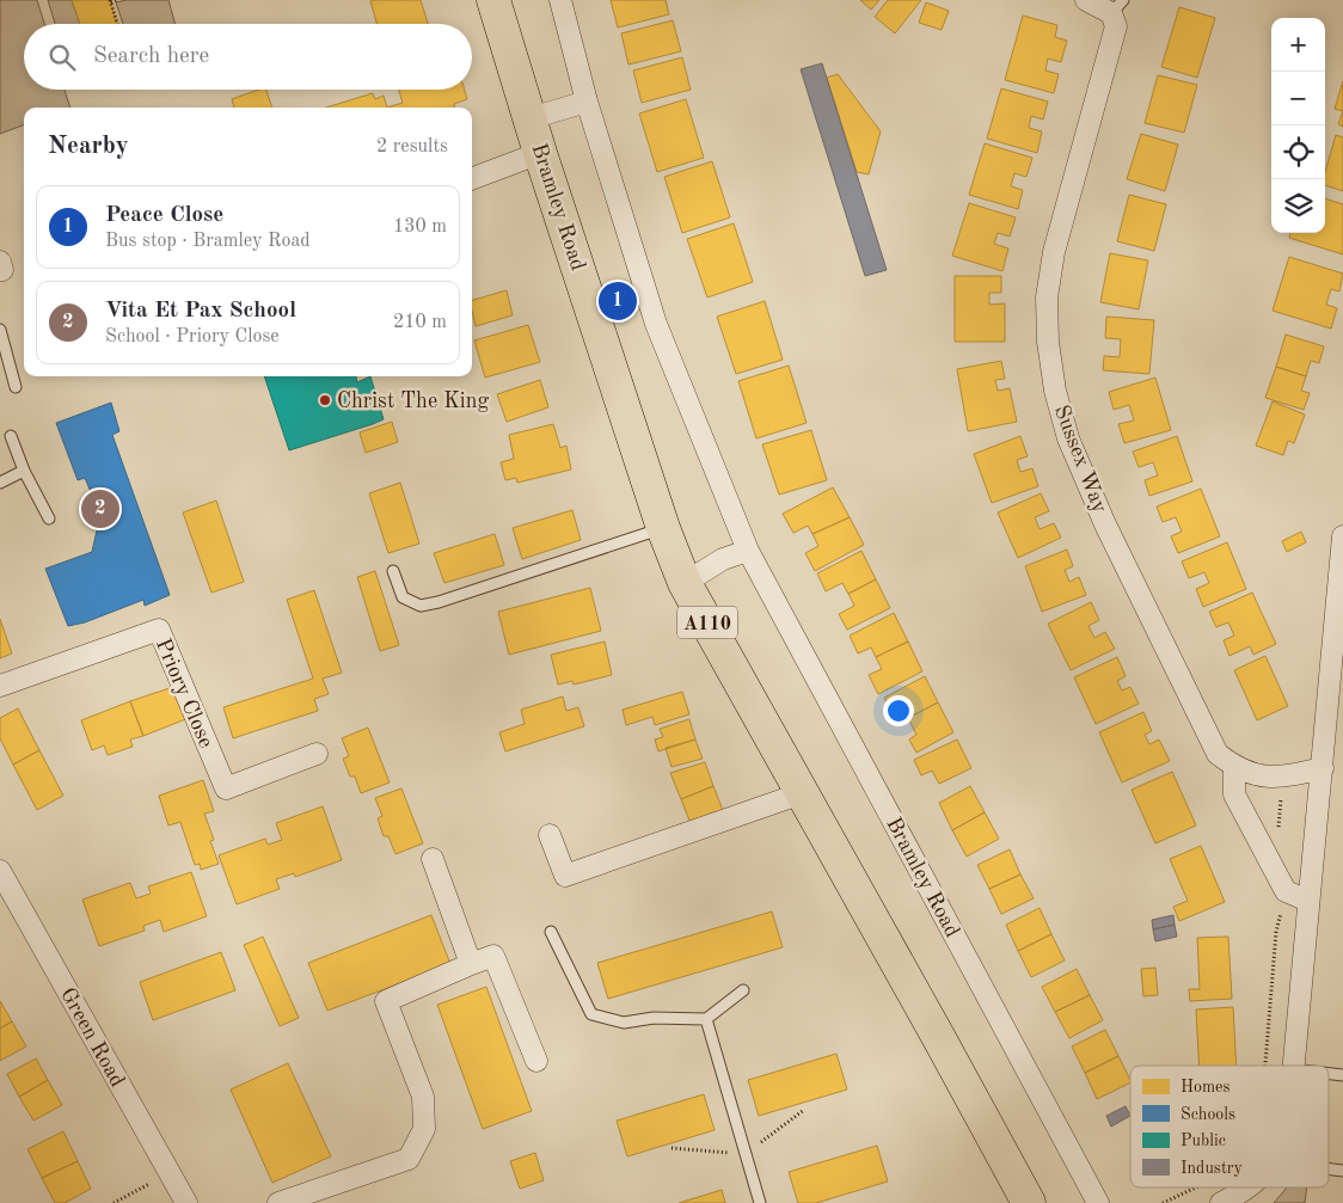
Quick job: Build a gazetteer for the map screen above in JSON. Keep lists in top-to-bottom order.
{
  "streets": {
    "main road": ["Bramley Road", "A110"],
    "street": ["Sussex Way", "Priory Close", "Green Road"]
  },
  "places": ["Christ The King"],
  "legend": [
    "Homes",
    "Schools",
    "Public",
    "Industry"
  ],
  "page": {
    "map_buttons": ["+", "−"],
    "search": "Search here",
    "heading": ["Nearby", "2 results"],
    "list": [
      {
        "mark": "1",
        "name": "Peace Close",
        "note": "Bus stop · Bramley Road",
        "value": "130 m"
      },
      {
        "mark": "2",
        "name": "Vita Et Pax School",
        "note": "School · Priory Close",
        "value": "210 m"
      }
    ],
    "pins": ["1", "2"]
  }
}
